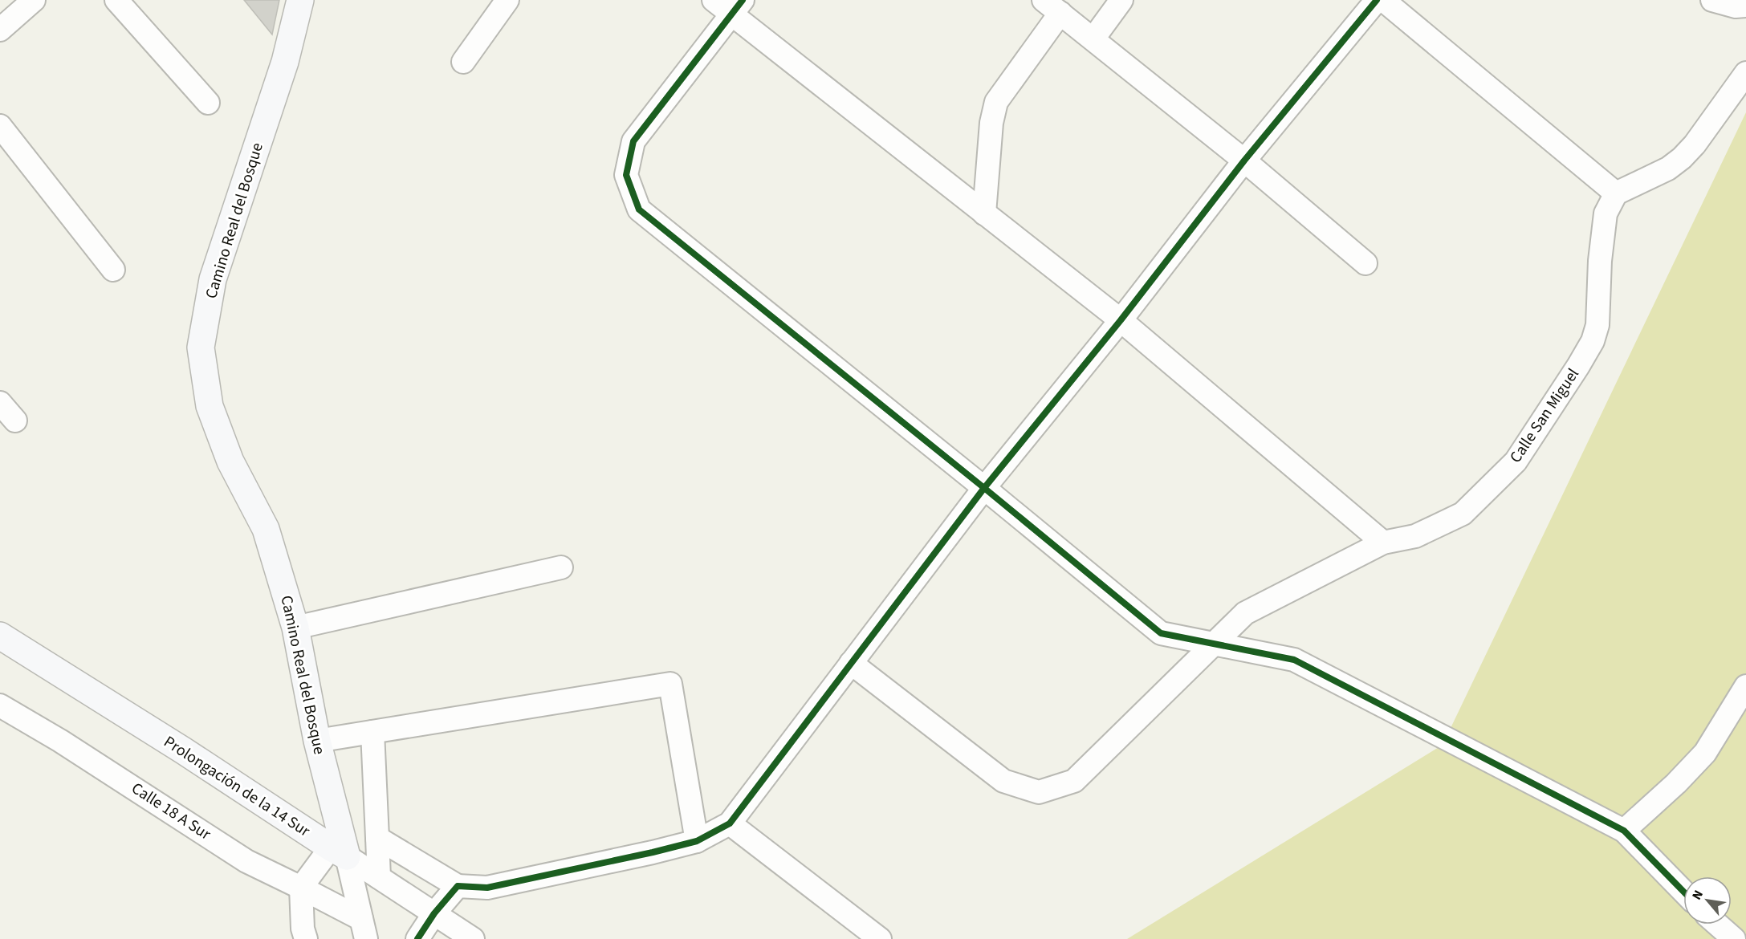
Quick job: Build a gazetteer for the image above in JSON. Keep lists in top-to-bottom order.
{
  "streets": {
    "street": [
      "Camino Real del Bosque",
      "Calle San Miguel",
      "Prolongación de la 14 Sur",
      "Calle 18 A Sur"
    ]
  },
  "crossings": [
    ["Camino Real del Bosque", "Prolongación de la 14 Sur"]
  ],
  "north": "top left"
}
